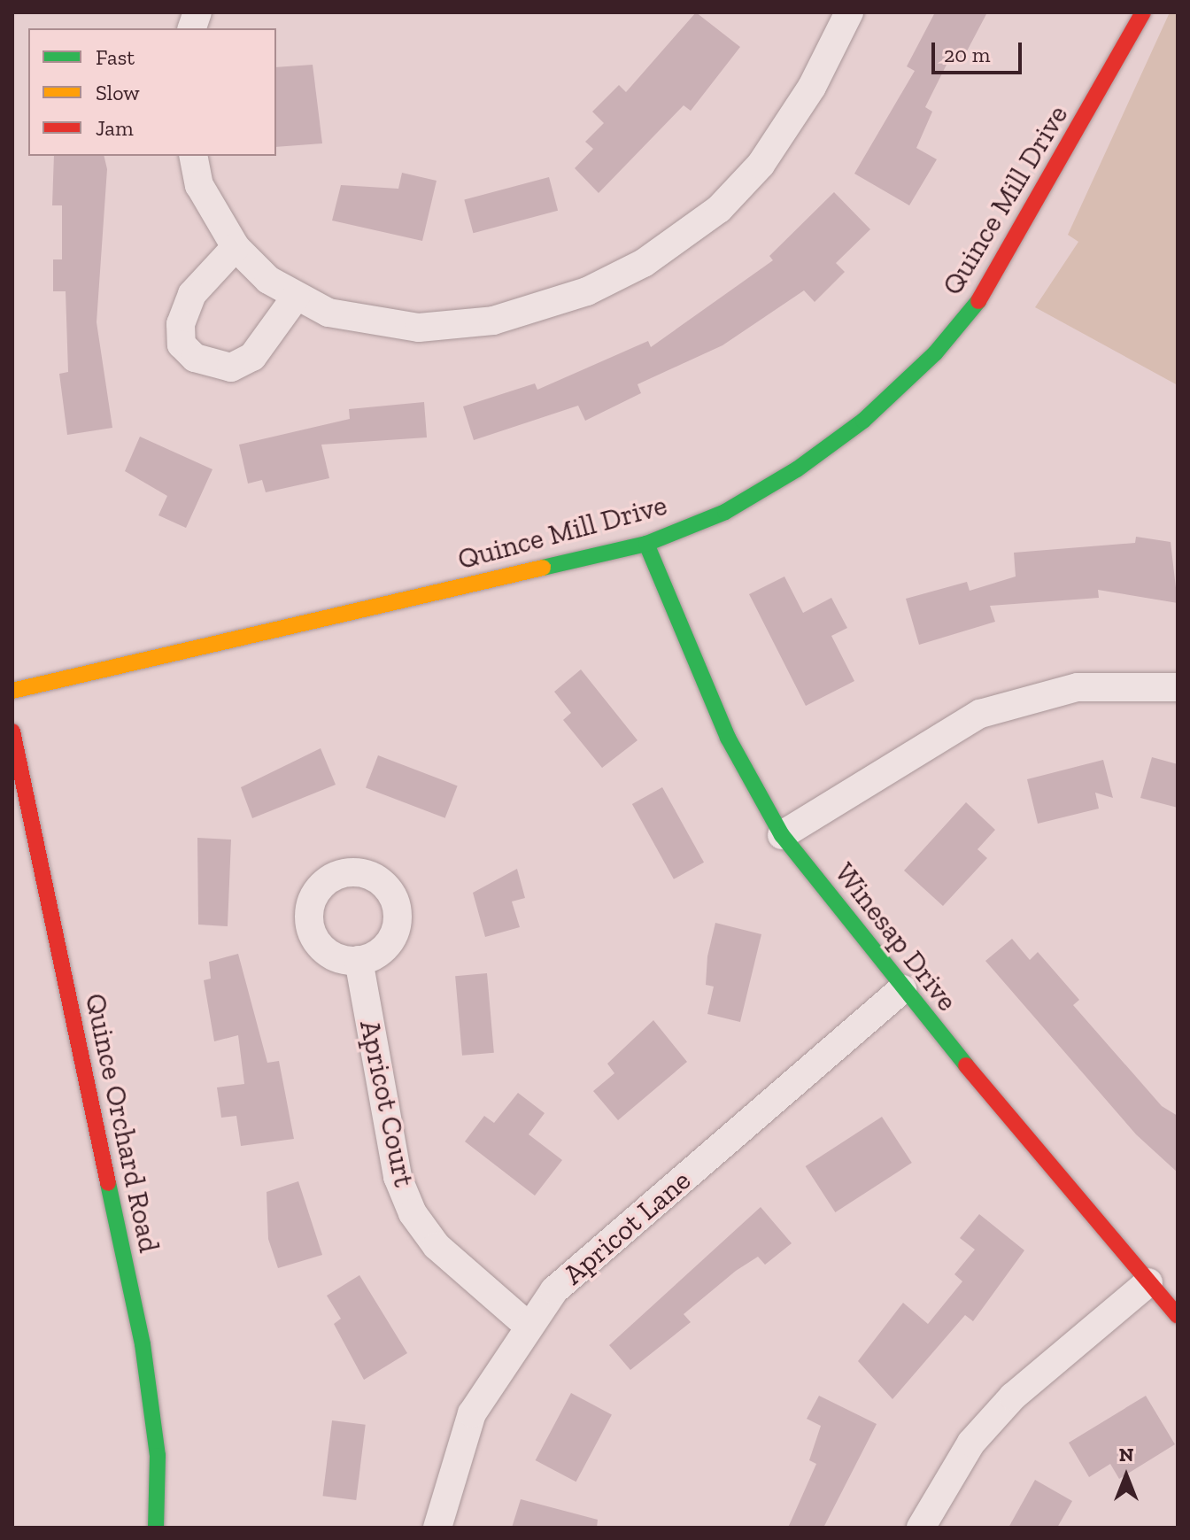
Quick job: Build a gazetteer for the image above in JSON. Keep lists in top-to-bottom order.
{
  "streets": {
    "street": [
      "Quince Mill Drive",
      "Winesap Drive",
      "Apricot Court",
      "Quince Orchard Road",
      "Apricot Lane"
    ]
  },
  "crossings": [
    ["Quince Mill Drive", "Winesap Drive"],
    ["Winesap Drive", "Apricot Lane"],
    ["Apricot Court", "Apricot Lane"]
  ],
  "legend": ["Fast", "Slow", "Jam"],
  "scale_bar": "20 m",
  "north": "top"
}
